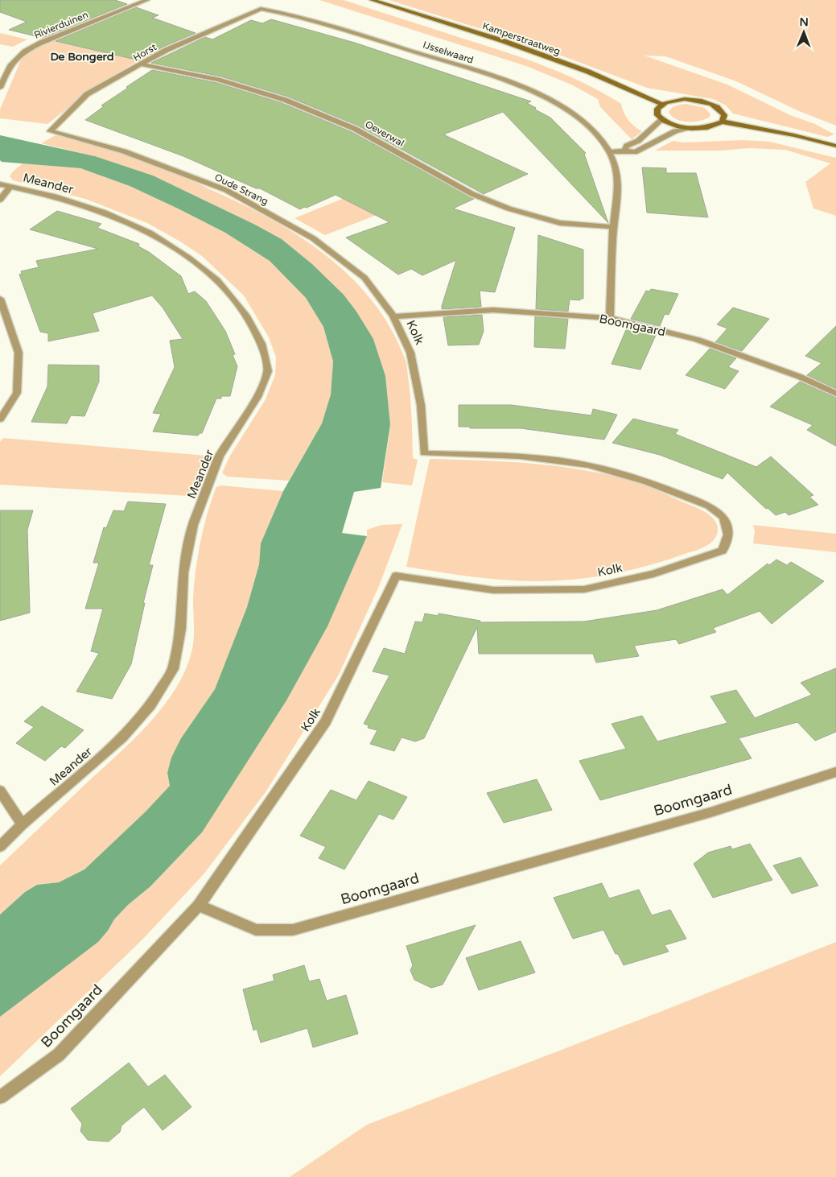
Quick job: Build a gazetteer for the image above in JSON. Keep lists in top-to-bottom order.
{
  "streets": {
    "main road": ["Kamperstraatweg"],
    "street": [
      "Rivierduinen",
      "Horst",
      "IJsselwaard",
      "Oeverwal",
      "Meander",
      "Oude Strang",
      "Boomgaard",
      "Kolk"
    ]
  },
  "crossings": [
    ["Horst", "IJsselwaard"],
    ["Horst", "Oeverwal"],
    ["Horst", "Oude Strang"],
    ["IJsselwaard", "Oeverwal"],
    ["IJsselwaard", "Boomgaard"],
    ["Oude Strang", "Boomgaard"],
    ["Oude Strang", "Kolk"],
    ["Boomgaard", "Kolk"]
  ],
  "districts": ["De Bongerd"],
  "north": "top"
}
